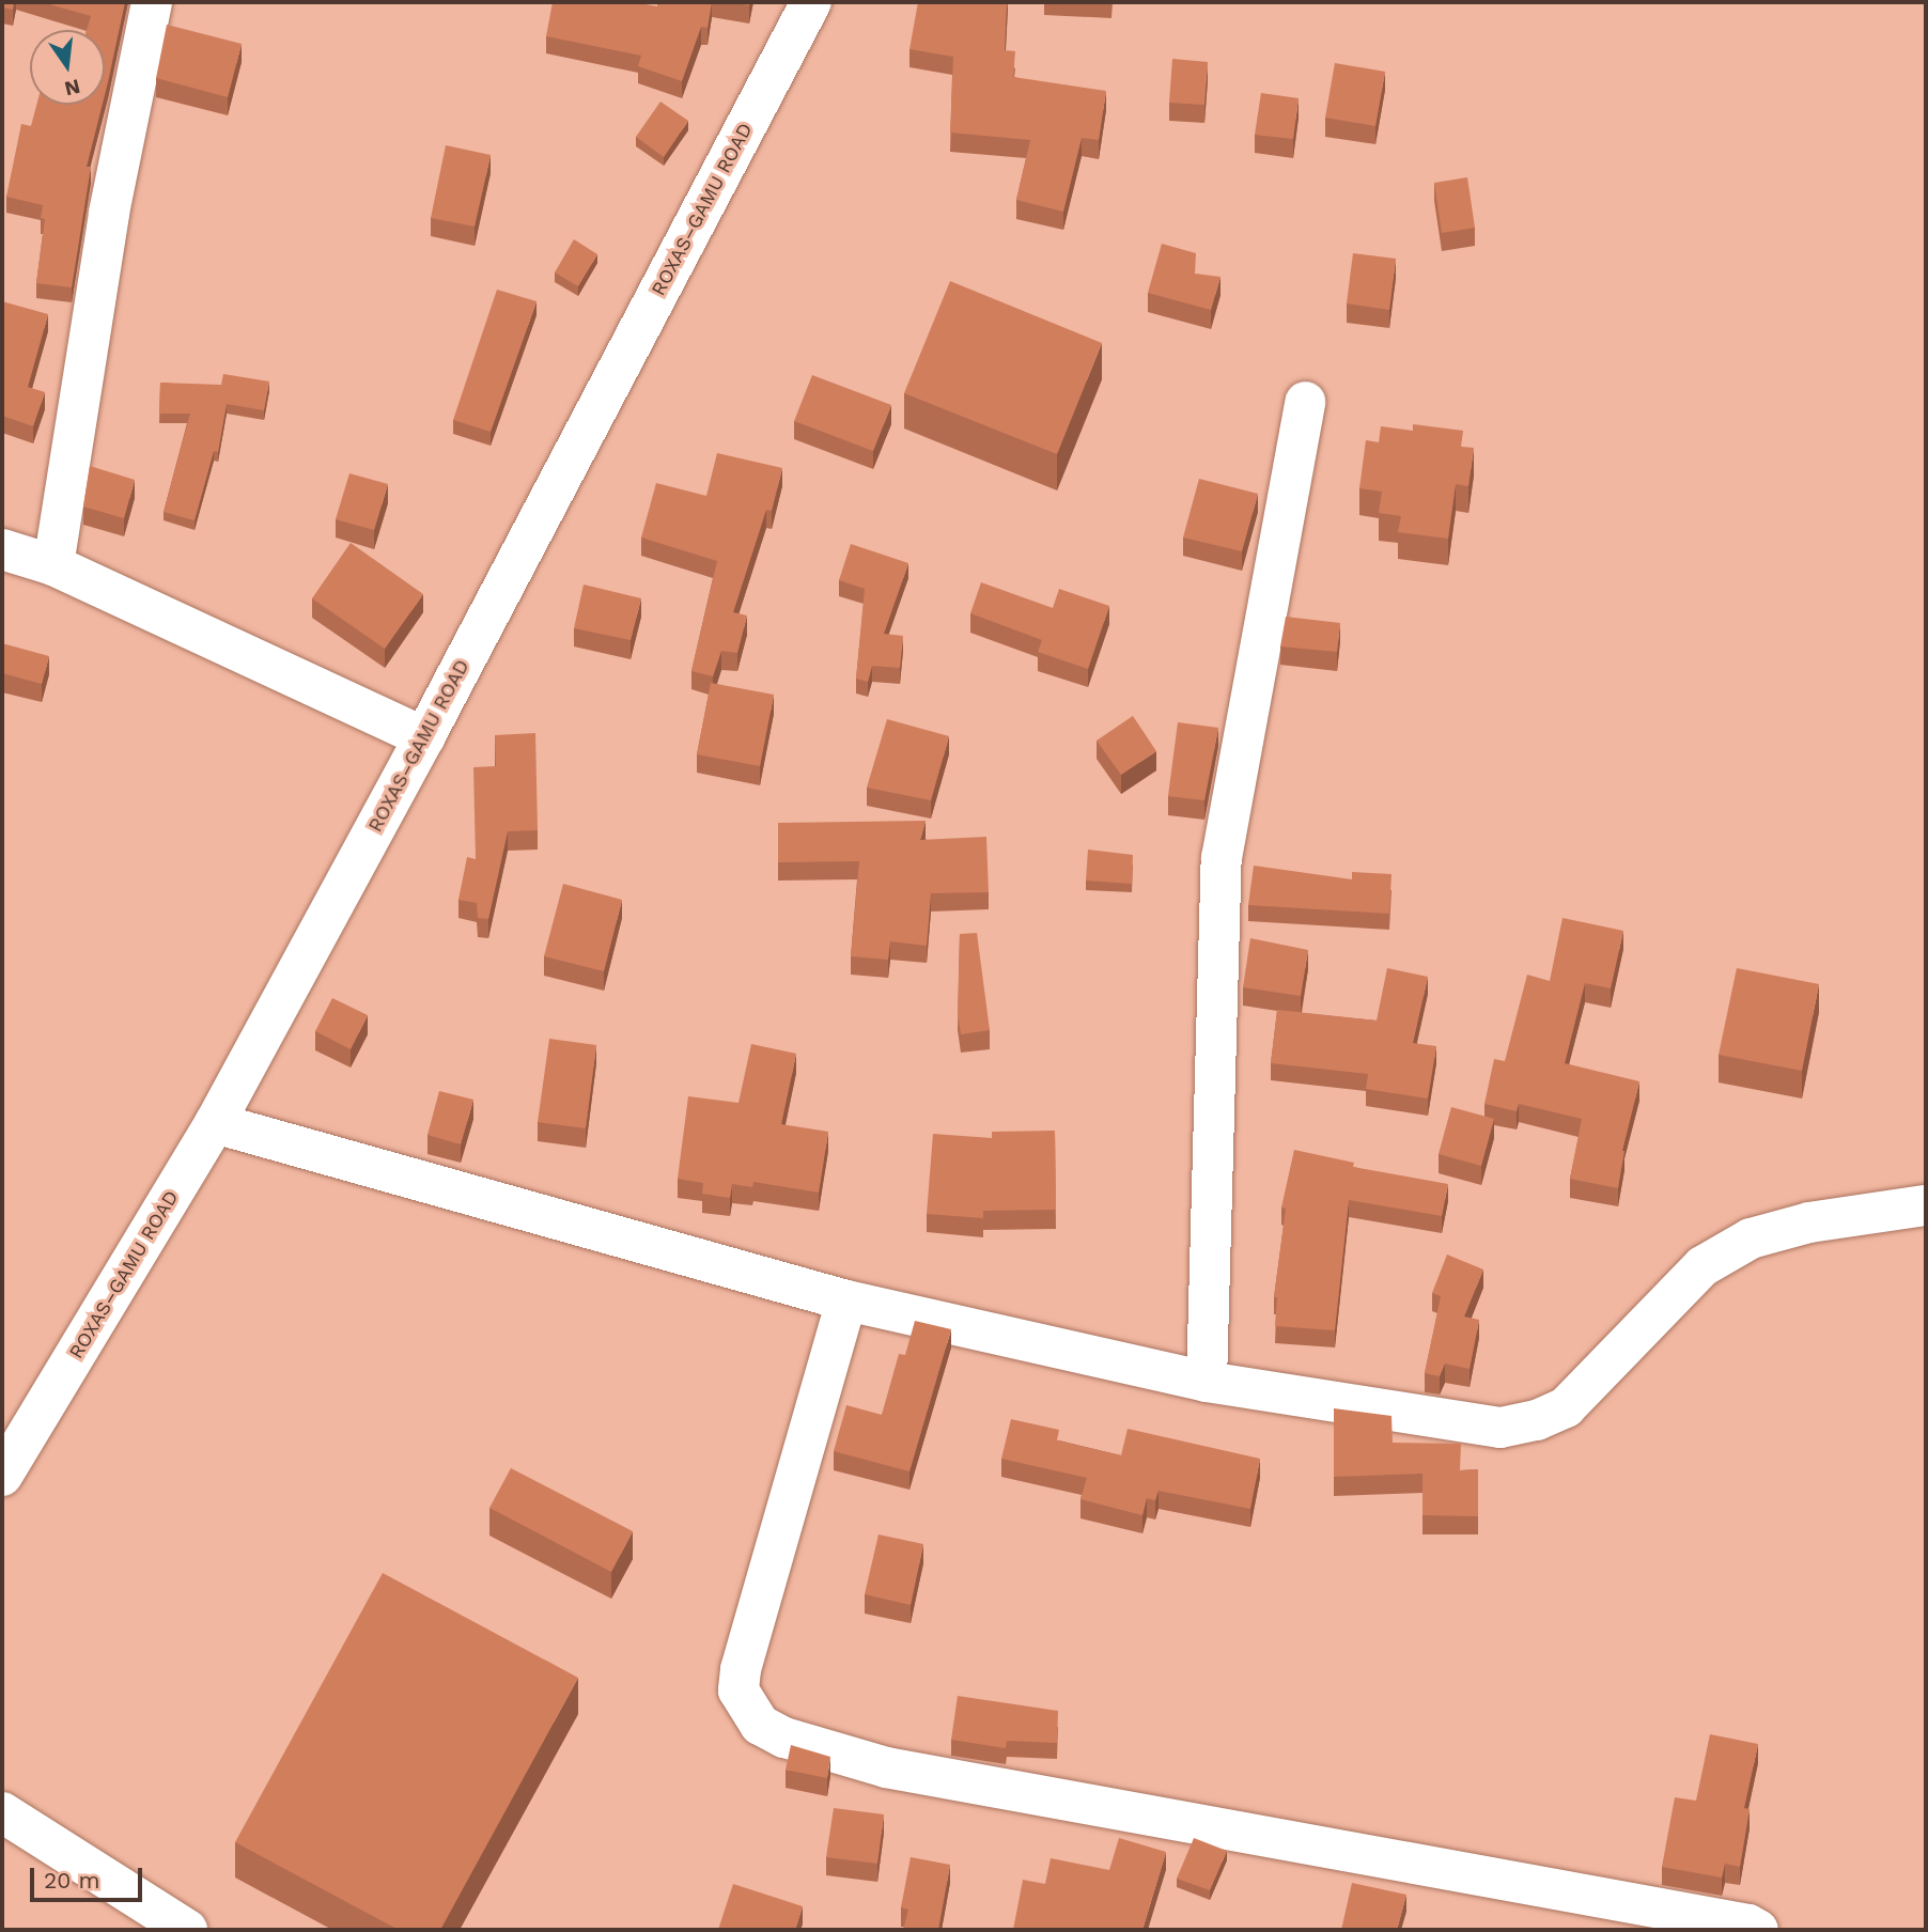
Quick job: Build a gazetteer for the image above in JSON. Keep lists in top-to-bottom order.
{
  "streets": {
    "street": ["ROXAS–GAMU ROAD"]
  },
  "scale_bar": "20 m",
  "north": "bottom"
}
